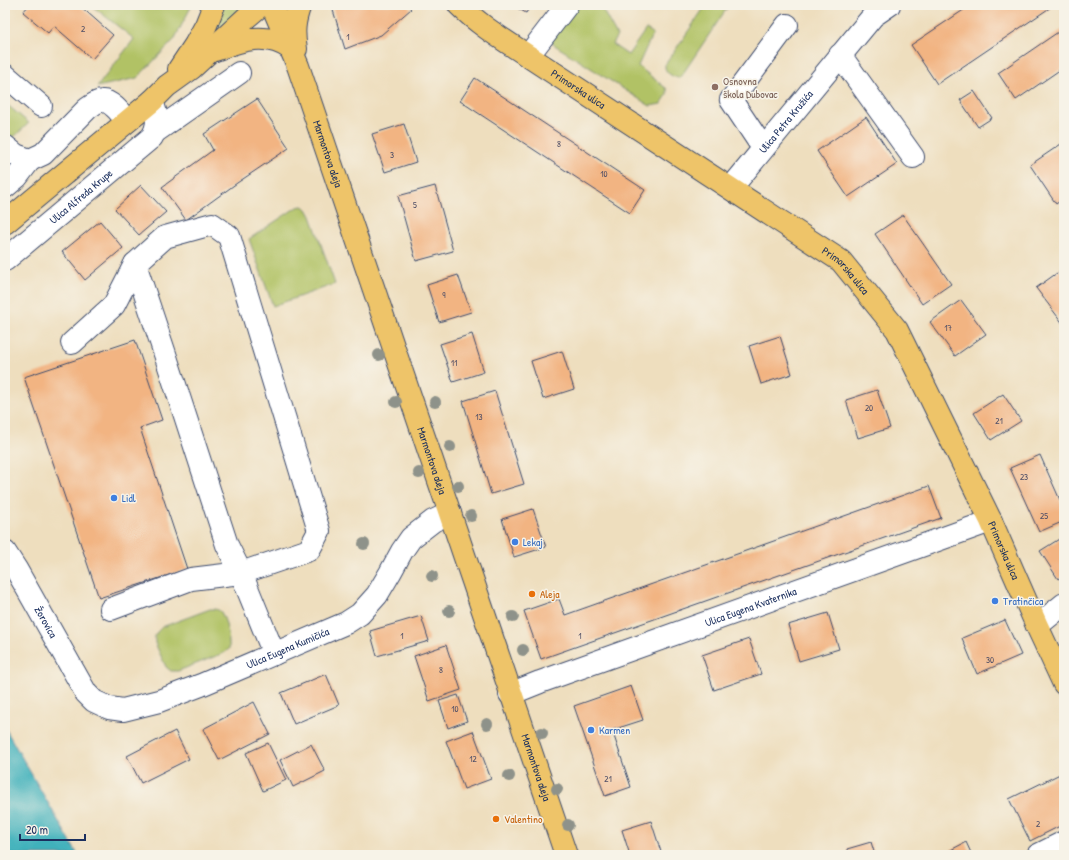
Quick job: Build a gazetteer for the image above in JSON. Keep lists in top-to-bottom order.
{
  "streets": {
    "main road": ["Primorska ulica", "Marmontova aleja"],
    "street": [
      "Ulica Petra Kružića",
      "Ulica Alfreda Krupe",
      "Ulica Eugena Kvaternika",
      "Žorovica",
      "Ulica Eugena Kumičića"
    ]
  },
  "crossings": [
    ["Primorska ulica", "Ulica Petra Kružića"],
    ["Primorska ulica", "Ulica Eugena Kvaternika"],
    ["Marmontova aleja", "Ulica Eugena Kvaternika"],
    ["Marmontova aleja", "Ulica Eugena Kumičića"],
    ["Žorovica", "Ulica Eugena Kumičića"]
  ],
  "places": [
    "Osnovna škola Dubovac",
    "Lidl",
    "Lekaj",
    "Aleja",
    "Tratinčica",
    "Karmen",
    "Valentino"
  ],
  "house_numbers": [
    "2",
    "1",
    "8",
    "3",
    "10",
    "5",
    "9",
    "17",
    "11",
    "20",
    "13",
    "21",
    "23",
    "25",
    "1",
    "1",
    "30",
    "8",
    "10",
    "12",
    "21",
    "2"
  ],
  "scale_bar": "20 m"
}
